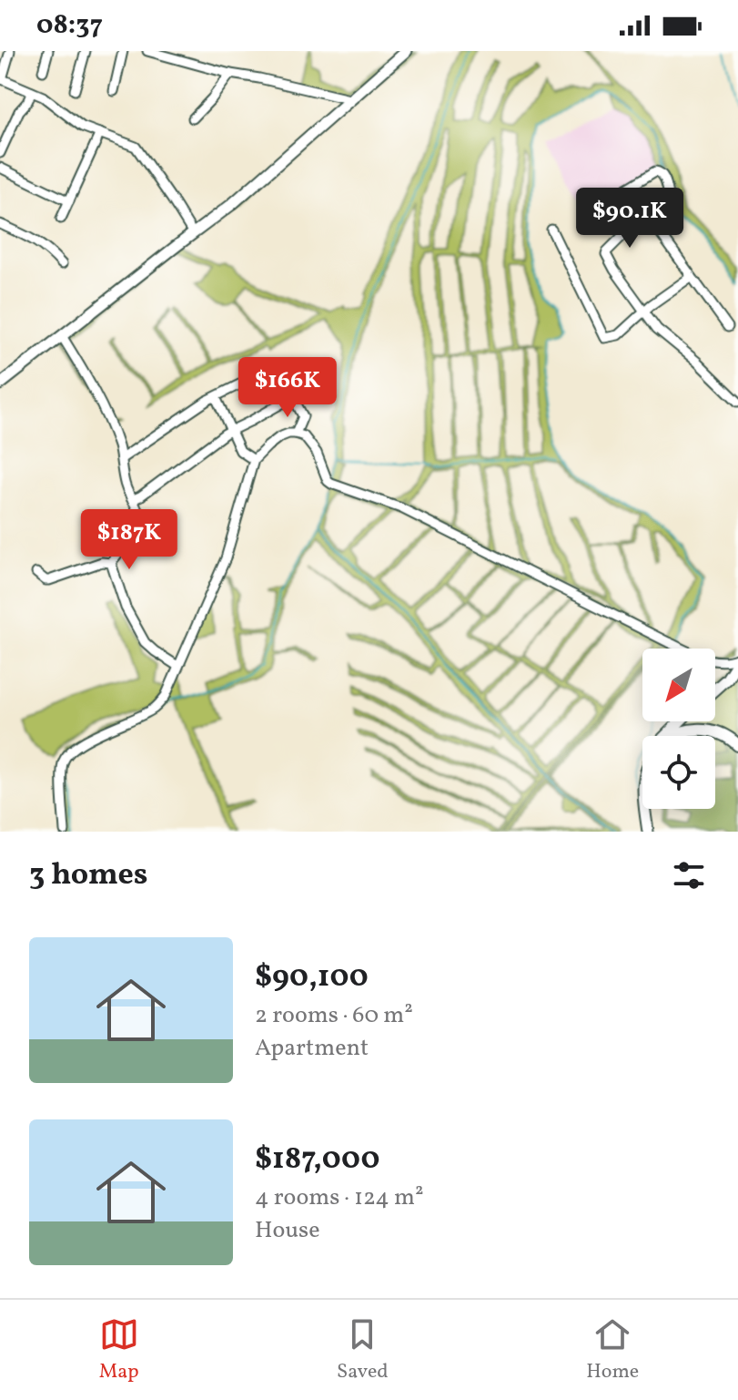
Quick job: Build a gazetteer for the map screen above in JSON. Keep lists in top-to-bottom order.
{
  "north": "bottom left",
  "page": {
    "status": "08:37",
    "price": ["$90.1K", "$166K", "$187K"],
    "heading": "3 homes",
    "list": [
      {
        "name": "$90,100",
        "note": "2 rooms · 60 m² · Apartment"
      },
      {
        "name": "$187,000",
        "note": "4 rooms · 124 m² · House"
      }
    ],
    "tabs": ["Map", "Saved", "Home"]
  }
}
